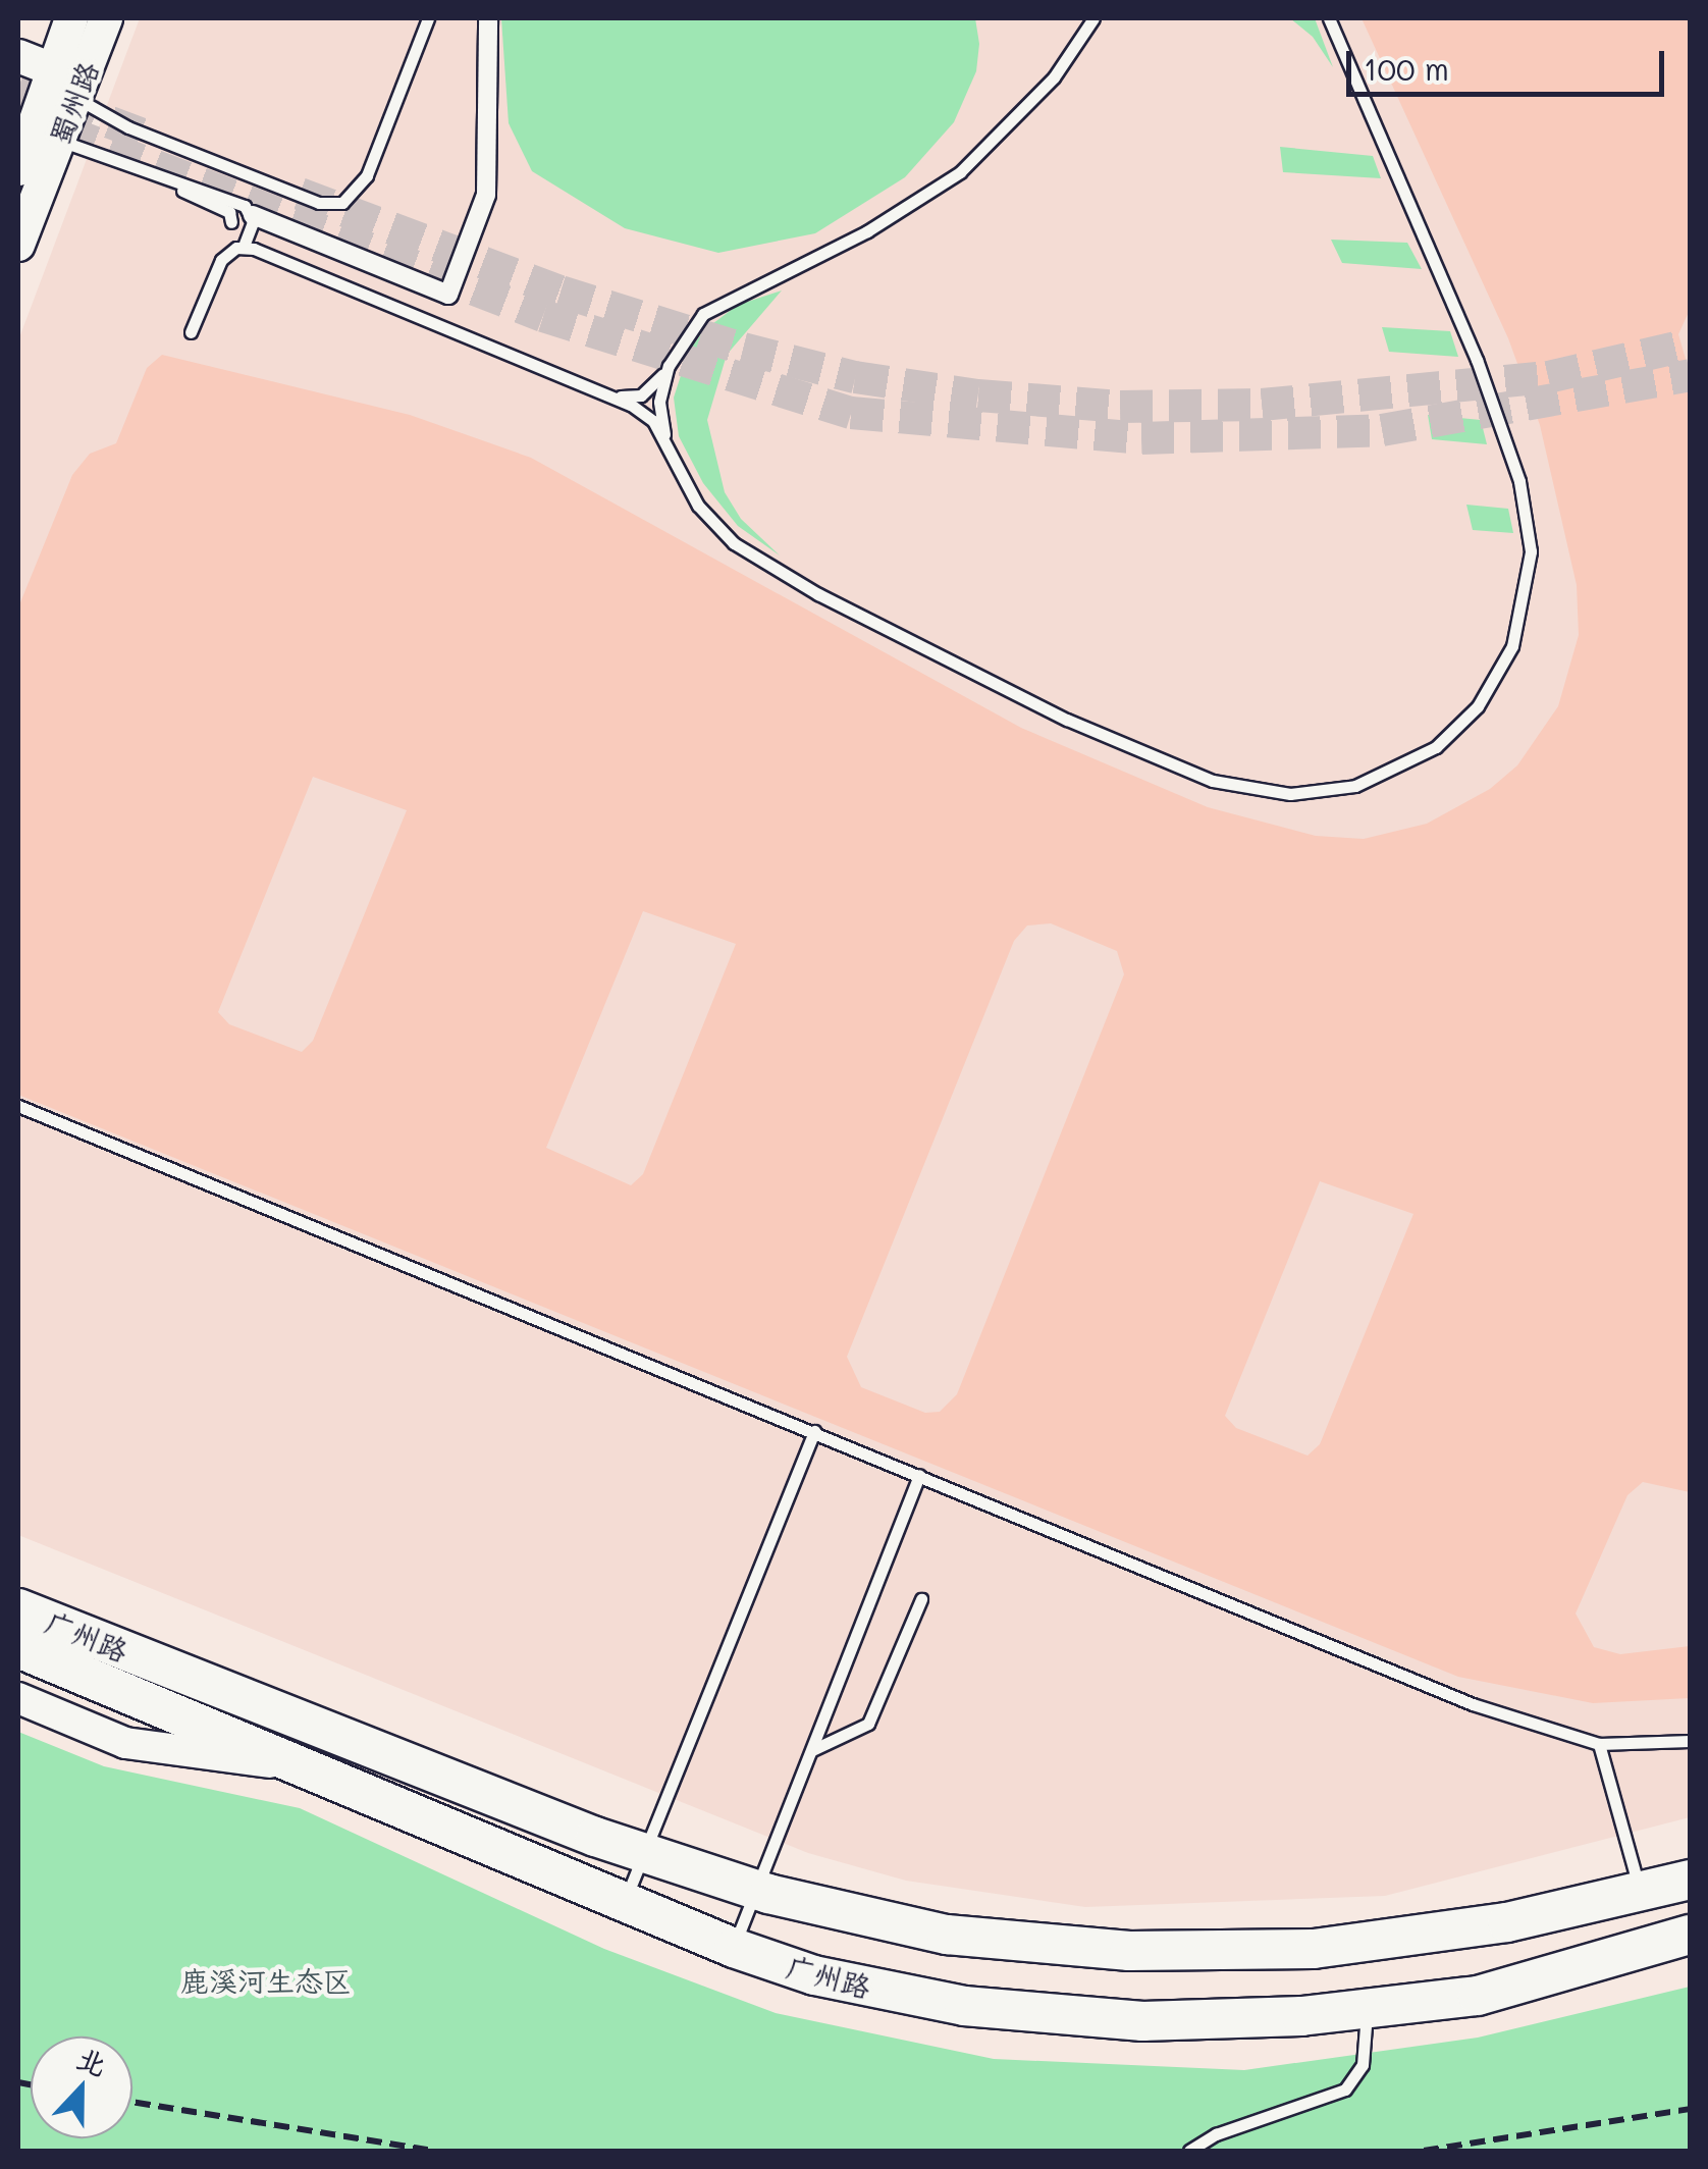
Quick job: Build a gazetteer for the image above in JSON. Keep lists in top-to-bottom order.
{
  "streets": {
    "main road": ["蜀州路", "广州路"]
  },
  "parks": ["鹿溪河生态区"],
  "scale_bar": "100 m",
  "north": "top"
}
